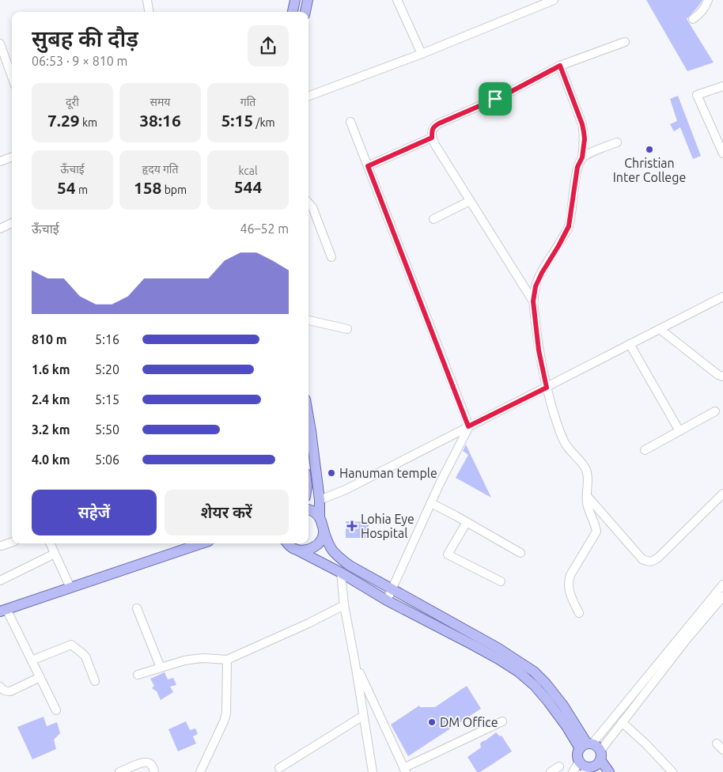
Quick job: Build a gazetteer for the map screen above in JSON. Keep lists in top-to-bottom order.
{
  "places": {
    "other": ["Christian Inter College", "Hanuman temple", "DM Office"],
    "health": ["Lohia Eye Hospital"]
  },
  "page": {
    "heading": ["सुबह की दौड़", "06:53 · 9 × 810 m"],
    "stats": [
      ["दूरी", "7.29 km"],
      ["समय", "38:16"],
      ["गति", "5:15 /km"],
      ["ऊँचाई", "54 m"],
      ["हृदय गति", "158 bpm"],
      ["kcal", "544"]
    ],
    "chart": ["ऊँचाई", "46–52 m"],
    "list": [
      {
        "name": "810 m",
        "note": "5:16"
      },
      {
        "name": "1.6 km",
        "note": "5:20"
      },
      {
        "name": "2.4 km",
        "note": "5:15"
      },
      {
        "name": "3.2 km",
        "note": "5:50"
      },
      {
        "name": "4.0 km",
        "note": "5:06"
      }
    ],
    "buttons": ["सहेजें", "शेयर करें"]
  }
}
